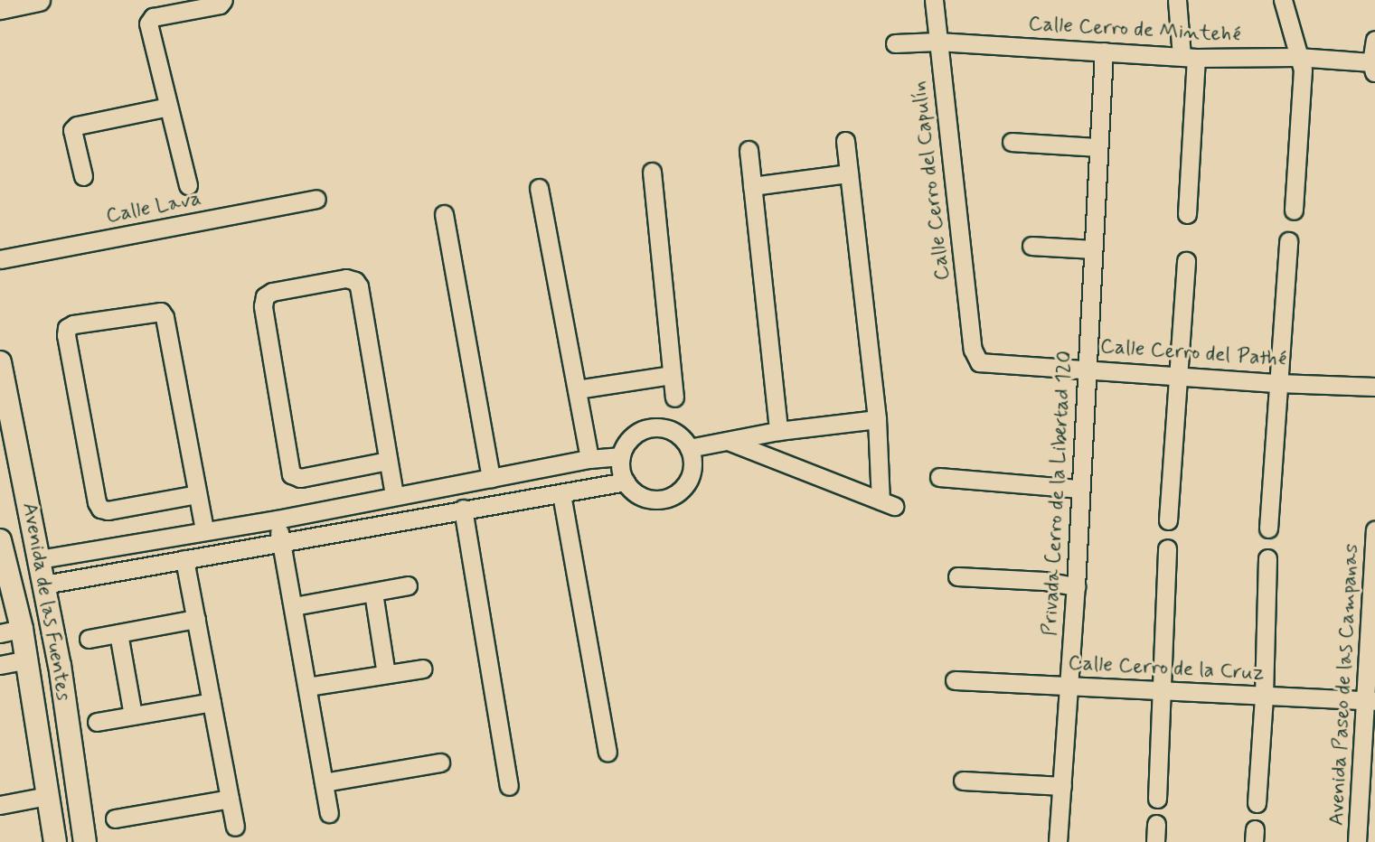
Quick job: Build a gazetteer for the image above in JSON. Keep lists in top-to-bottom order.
{
  "streets": {
    "main road": ["Avenida de las Fuentes"],
    "street": [
      "Calle Cerro de Mintehé",
      "Calle Cerro del Capulín",
      "Calle Lava",
      "Calle Cerro del Pathé",
      "Privada Cerro de la Libertad 120",
      "Calle Cerro de la Cruz",
      "Avenida Paseo de las Campanas"
    ]
  },
  "crossings": [
    ["Calle Cerro de Mintehé", "Calle Cerro del Capulín"],
    ["Calle Cerro de Mintehé", "Privada Cerro de la Libertad 120"],
    ["Calle Cerro del Capulín", "Calle Cerro del Pathé"],
    ["Calle Cerro del Pathé", "Privada Cerro de la Libertad 120"],
    ["Privada Cerro de la Libertad 120", "Calle Cerro de la Cruz"],
    ["Calle Cerro de la Cruz", "Avenida Paseo de las Campanas"]
  ]
}
